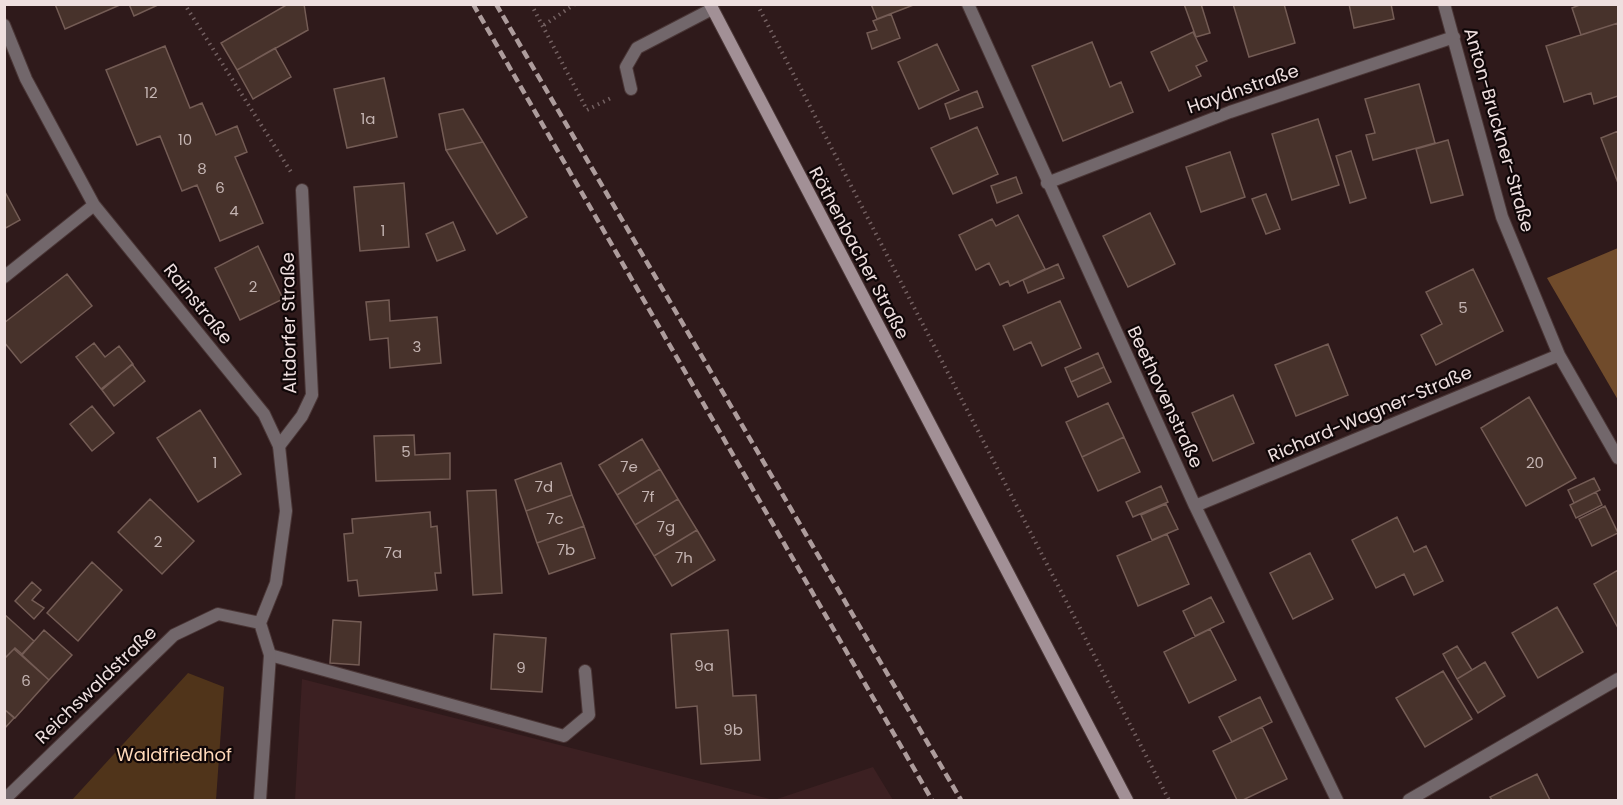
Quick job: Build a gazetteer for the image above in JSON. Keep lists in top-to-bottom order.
{
  "streets": {
    "main road": ["Röthenbacher Straße"],
    "street": [
      "Haydnstraße",
      "Anton-Bruckner-Straße",
      "Rainstraße",
      "Altdorfer Straße",
      "Beethovenstraße",
      "Richard-Wagner-Straße",
      "Reichswaldstraße"
    ]
  },
  "crossings": [
    ["Haydnstraße", "Anton-Bruckner-Straße"],
    ["Haydnstraße", "Beethovenstraße"],
    ["Anton-Bruckner-Straße", "Richard-Wagner-Straße"],
    ["Rainstraße", "Altdorfer Straße"],
    ["Rainstraße", "Reichswaldstraße"],
    ["Beethovenstraße", "Richard-Wagner-Straße"]
  ],
  "parks": ["Waldfriedhof"],
  "house_numbers": [
    "12",
    "1a",
    "10",
    "8",
    "6",
    "4",
    "1",
    "2",
    "5",
    "3",
    "5",
    "1",
    "20",
    "7e",
    "7d",
    "7f",
    "7c",
    "7g",
    "2",
    "7b",
    "7a",
    "7h",
    "9a",
    "9",
    "6",
    "9b"
  ]
}
